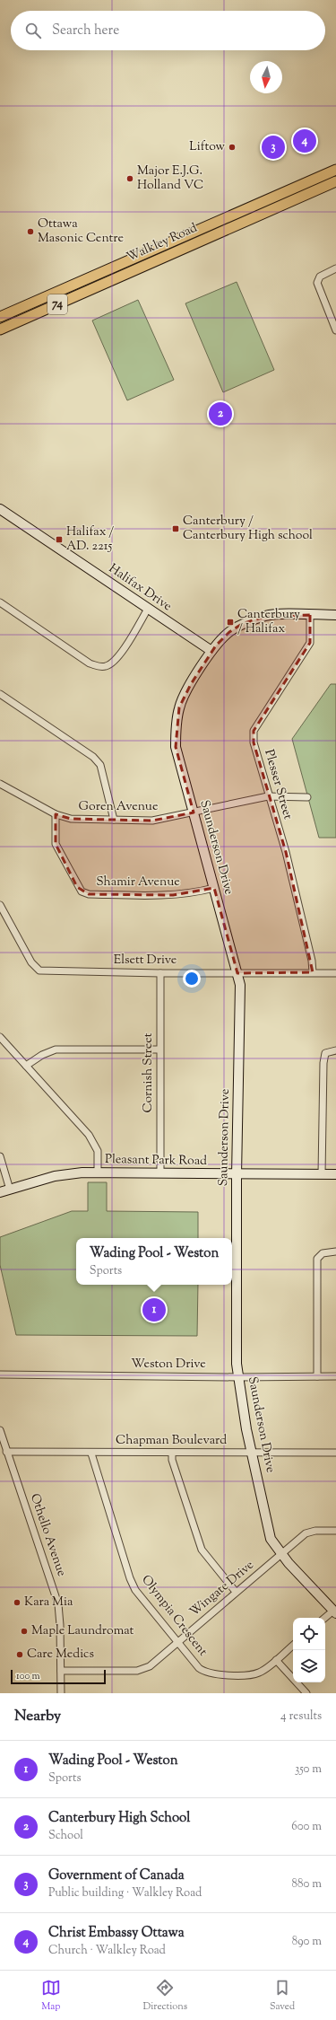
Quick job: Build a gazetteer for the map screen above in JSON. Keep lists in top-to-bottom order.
{
  "streets": {
    "main road": ["Walkley Road", "74"],
    "street": [
      "Halifax Drive",
      "Plesser Street",
      "Goren Avenue",
      "Saunderson Drive",
      "Shamir Avenue",
      "Elsett Drive",
      "Cornish Street",
      "Pleasant Park Road",
      "Weston Drive",
      "Chapman Boulevard",
      "Othello Avenue",
      "Wingate Drive",
      "Olympia Crescent"
    ]
  },
  "crossings": [
    ["Halifax Drive", "Saunderson Drive"],
    ["Plesser Street", "Goren Avenue"],
    ["Plesser Street", "Saunderson Drive"],
    ["Plesser Street", "Elsett Drive"],
    ["Goren Avenue", "Saunderson Drive"],
    ["Goren Avenue", "Shamir Avenue"],
    ["Saunderson Drive", "Shamir Avenue"],
    ["Saunderson Drive", "Elsett Drive"],
    ["Saunderson Drive", "Pleasant Park Road"],
    ["Saunderson Drive", "Weston Drive"],
    ["Saunderson Drive", "Chapman Boulevard"],
    ["Saunderson Drive", "Wingate Drive"],
    ["Elsett Drive", "Cornish Street"],
    ["Cornish Street", "Pleasant Park Road"],
    ["Chapman Boulevard", "Othello Avenue"],
    ["Chapman Boulevard", "Olympia Crescent"],
    ["Othello Avenue", "Wingate Drive"],
    ["Wingate Drive", "Olympia Crescent"]
  ],
  "places": {
    "other": [
      "Liftow",
      "Major E.J.G. Holland VC",
      "Ottawa Masonic Centre",
      "Kara Mia",
      "Maple Laundromat",
      "Care Medics"
    ],
    "transit": ["Canterbury / Canterbury High school", "Halifax / AD. 2215", "Canterbury / Halifax"]
  },
  "scale_bar": "100 m",
  "north": "bottom",
  "page": {
    "search": "Search here",
    "pins": [
      "4",
      "3",
      "2",
      "1"
    ],
    "popup": ["Wading Pool - Weston", "Sports"],
    "scale": "100 m",
    "heading": ["Nearby", "4 results"],
    "list": [
      {
        "mark": "1",
        "name": "Wading Pool - Weston",
        "note": "Sports",
        "value": "350 m"
      },
      {
        "mark": "2",
        "name": "Canterbury High School",
        "note": "School",
        "value": "600 m"
      },
      {
        "mark": "3",
        "name": "Government of Canada",
        "note": "Public building · Walkley Road",
        "value": "880 m"
      },
      {
        "mark": "4",
        "name": "Christ Embassy Ottawa",
        "note": "Church · Walkley Road",
        "value": "890 m"
      }
    ],
    "nav": ["Map", "Directions", "Saved"]
  }
}
